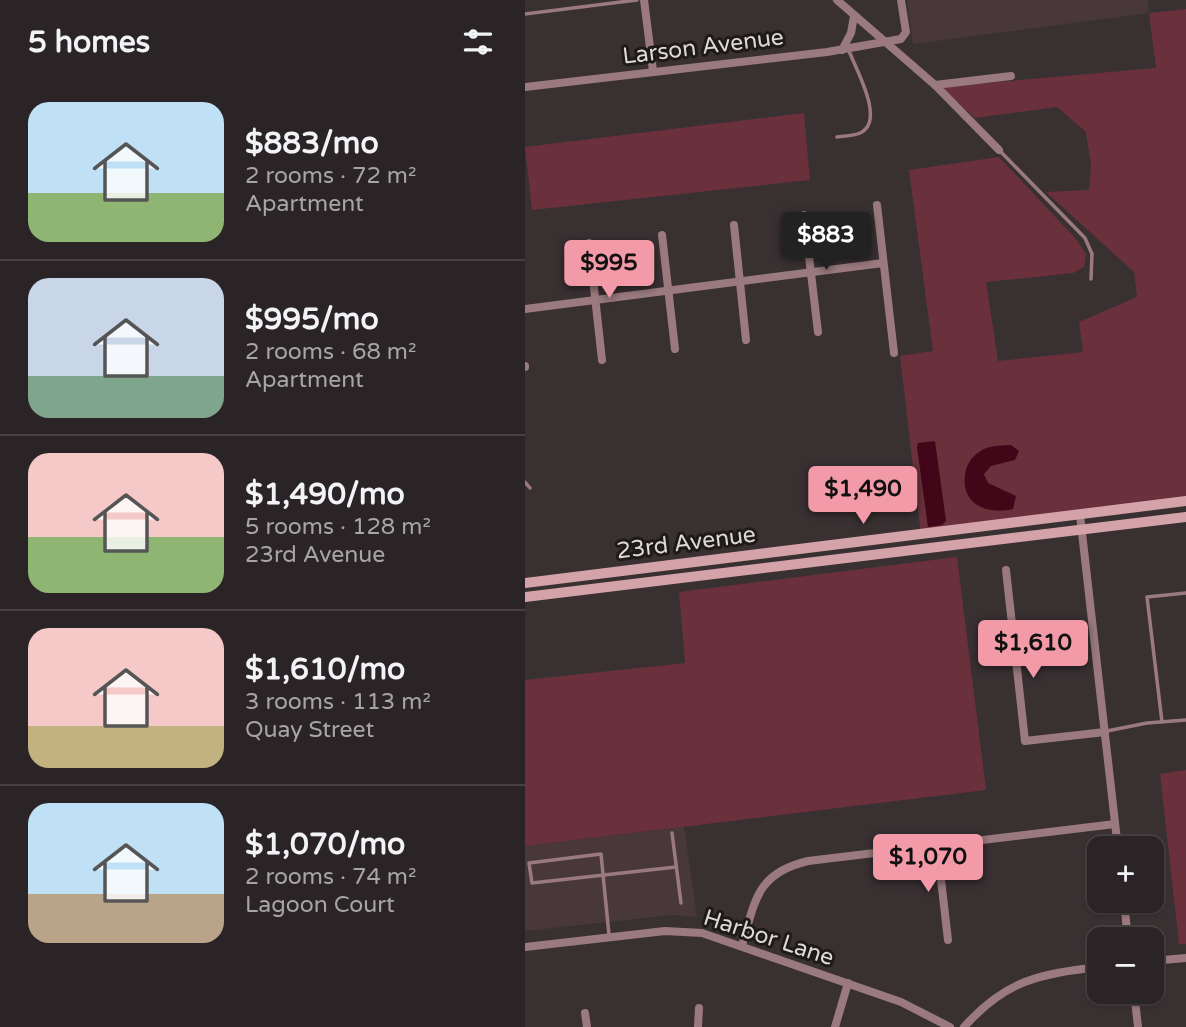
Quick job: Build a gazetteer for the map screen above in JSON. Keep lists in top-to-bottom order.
{
  "streets": {
    "main road": ["23rd Avenue"],
    "street": ["Larson Avenue", "Harbor Lane"]
  },
  "page": {
    "heading": "5 homes",
    "list": [
      {
        "name": "$883/mo",
        "note": "2 rooms · 72 m² · Apartment"
      },
      {
        "name": "$995/mo",
        "note": "2 rooms · 68 m² · Apartment"
      },
      {
        "name": "$1,490/mo",
        "note": "5 rooms · 128 m² · 23rd Avenue"
      },
      {
        "name": "$1,610/mo",
        "note": "3 rooms · 113 m² · Quay Street"
      },
      {
        "name": "$1,070/mo",
        "note": "2 rooms · 74 m² · Lagoon Court"
      }
    ],
    "price": [
      "$883",
      "$995",
      "$1,490",
      "$1,610",
      "$1,070"
    ],
    "map_buttons": ["+", "−"]
  }
}
